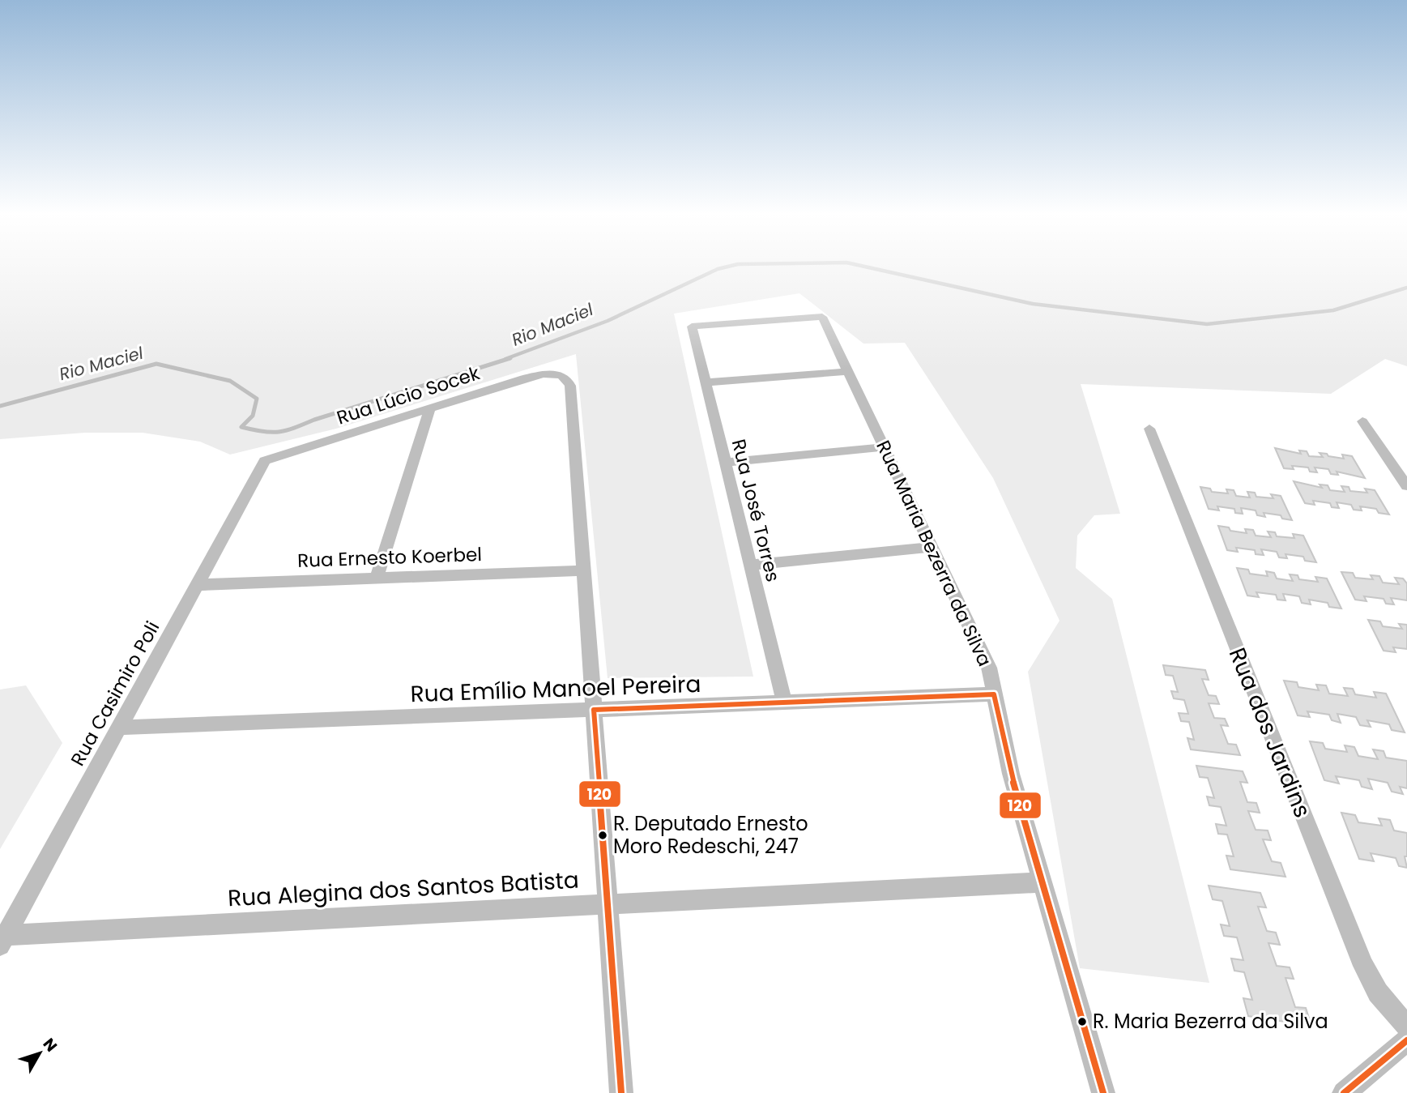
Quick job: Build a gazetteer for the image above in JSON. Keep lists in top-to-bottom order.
{
  "streets": {
    "street": [
      "Rua Lúcio Socek",
      "Rua José Torres",
      "Rua Maria Bezerra da Silva",
      "Rua Ernesto Koerbel",
      "Rua Emílio Manoel Pereira",
      "Rua Casimiro Poli",
      "Rua dos Jardins",
      "Rua Alegina dos Santos Batista"
    ]
  },
  "crossings": [
    ["Rua Lúcio Socek", "Rua Ernesto Koerbel"],
    ["Rua Lúcio Socek", "Rua Casimiro Poli"],
    ["Rua José Torres", "Rua Maria Bezerra da Silva"],
    ["Rua José Torres", "Rua Emílio Manoel Pereira"],
    ["Rua Maria Bezerra da Silva", "Rua Emílio Manoel Pereira"],
    ["Rua Maria Bezerra da Silva", "Rua Alegina dos Santos Batista"],
    ["Rua Ernesto Koerbel", "Rua Casimiro Poli"],
    ["Rua Emílio Manoel Pereira", "Rua Casimiro Poli"],
    ["Rua Casimiro Poli", "Rua Alegina dos Santos Batista"]
  ],
  "water": ["Rio Maciel"],
  "places": ["R. Deputado Ernesto Moro Redeschi, 247", "R. Maria Bezerra da Silva"],
  "lines": ["transit line 120"],
  "north": "top right"
}
